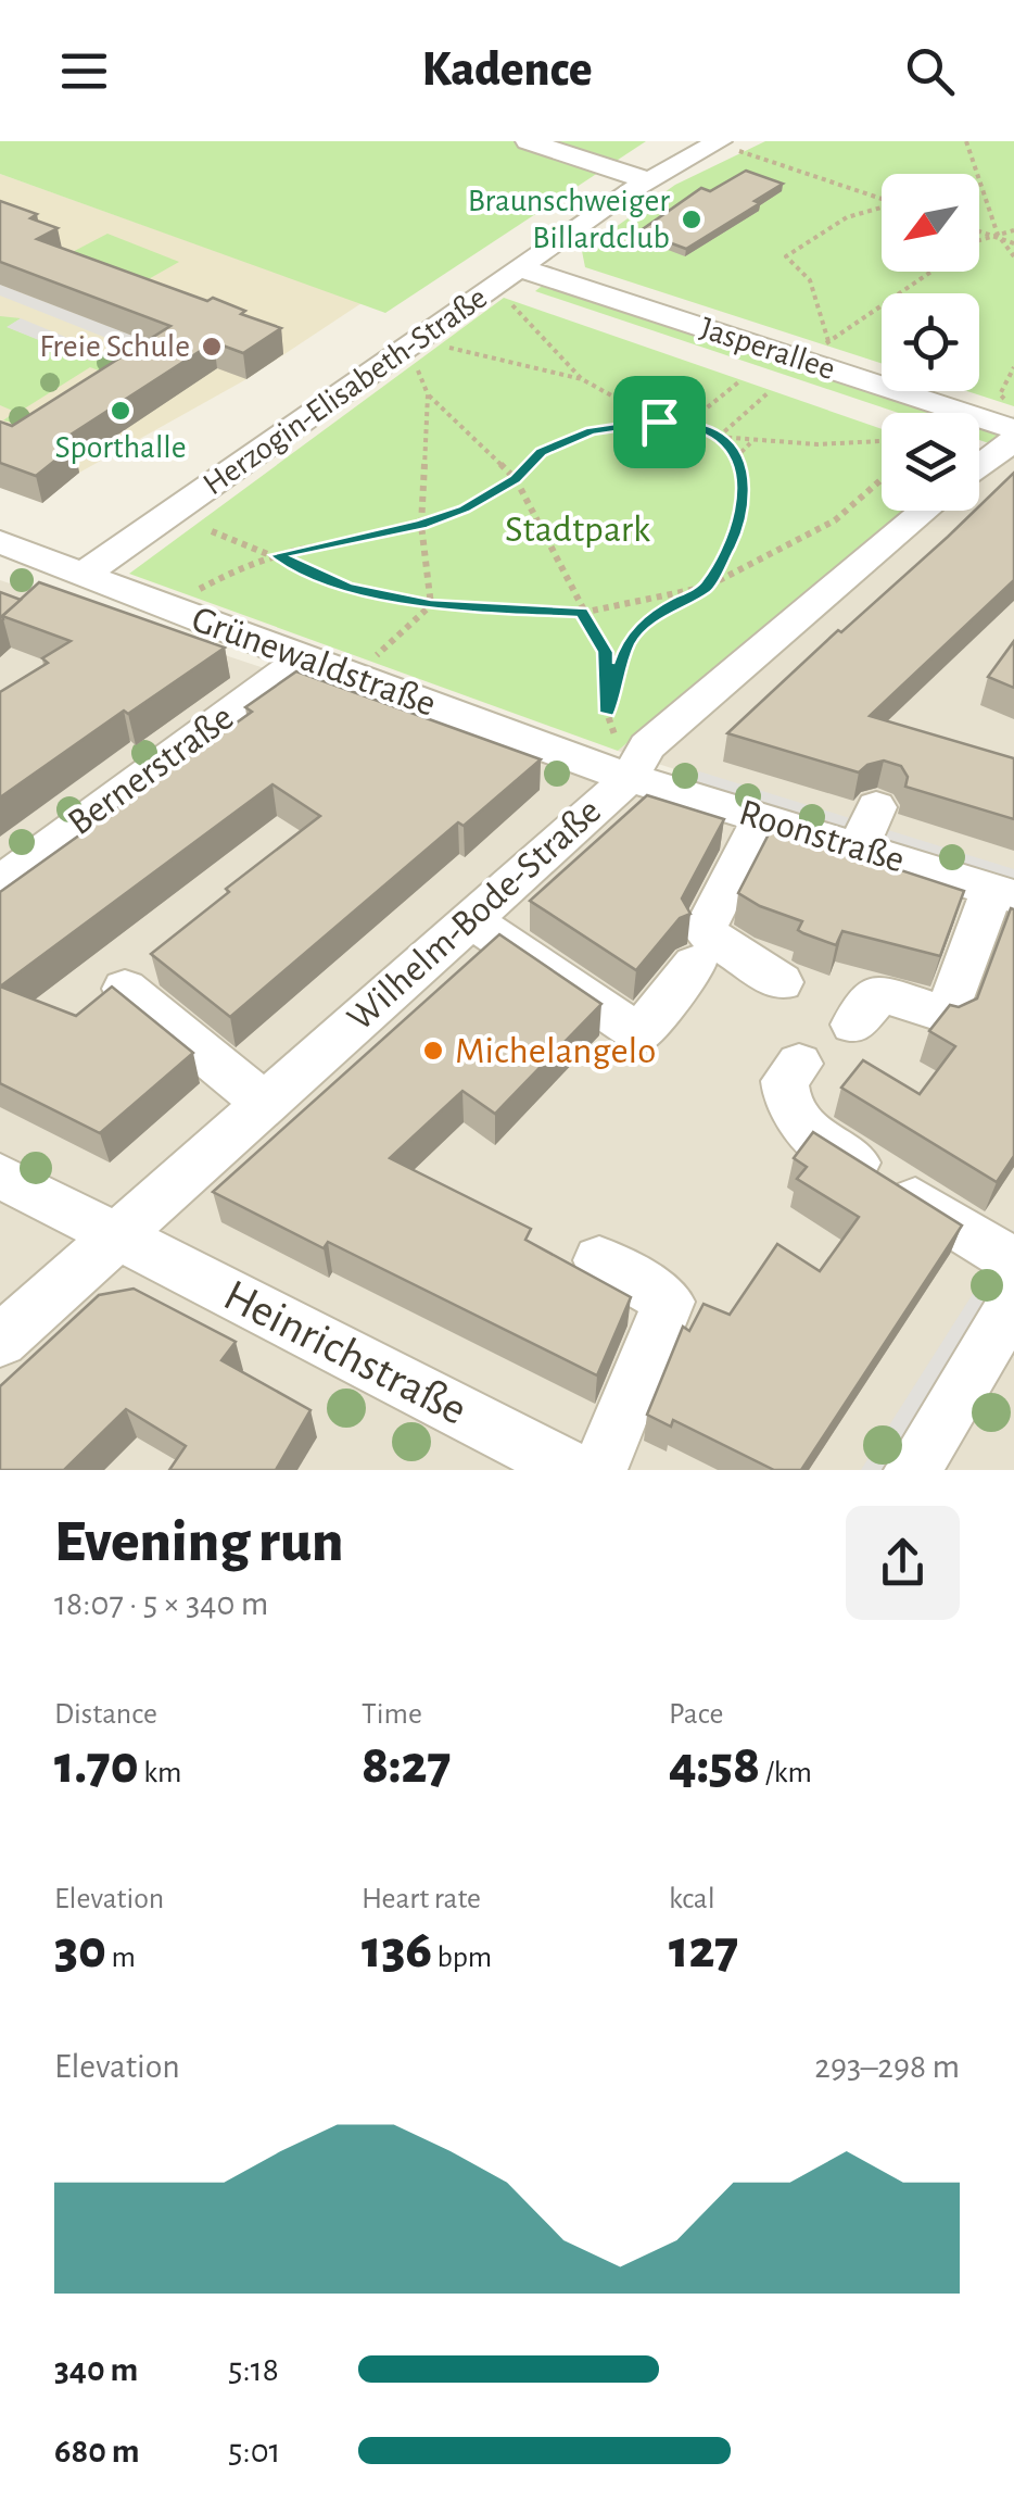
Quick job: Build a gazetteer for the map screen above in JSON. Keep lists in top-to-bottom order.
{
  "streets": {
    "street": [
      "Jasperallee",
      "Herzogin-Elisabeth-Straße",
      "Grünewaldstraße",
      "Bernerstraße",
      "Roonstraße",
      "Wilhelm-Bode-Straße",
      "Heinrichstraße"
    ]
  },
  "crossings": [
    ["Jasperallee", "Herzogin-Elisabeth-Straße"],
    ["Herzogin-Elisabeth-Straße", "Grünewaldstraße"],
    ["Grünewaldstraße", "Bernerstraße"],
    ["Grünewaldstraße", "Roonstraße"],
    ["Grünewaldstraße", "Wilhelm-Bode-Straße"],
    ["Roonstraße", "Wilhelm-Bode-Straße"],
    ["Wilhelm-Bode-Straße", "Heinrichstraße"]
  ],
  "parks": ["Stadtpark"],
  "places": [
    "Braunschweiger Billardclub",
    "Freie Schule",
    "Sporthalle",
    "Michelangelo"
  ],
  "north": "bottom left",
  "page": {
    "header": "Kadence",
    "heading": ["Evening run", "18:07 · 5 × 340 m"],
    "stats": [
      ["Distance", "1.70 km"],
      ["Time", "8:27"],
      ["Pace", "4:58 /km"],
      ["Elevation", "30 m"],
      ["Heart rate", "136 bpm"],
      ["kcal", "127"]
    ],
    "chart": ["Elevation", "293–298 m"],
    "list": [
      {
        "name": "340 m",
        "note": "5:18"
      },
      {
        "name": "680 m",
        "note": "5:01"
      }
    ]
  }
}
